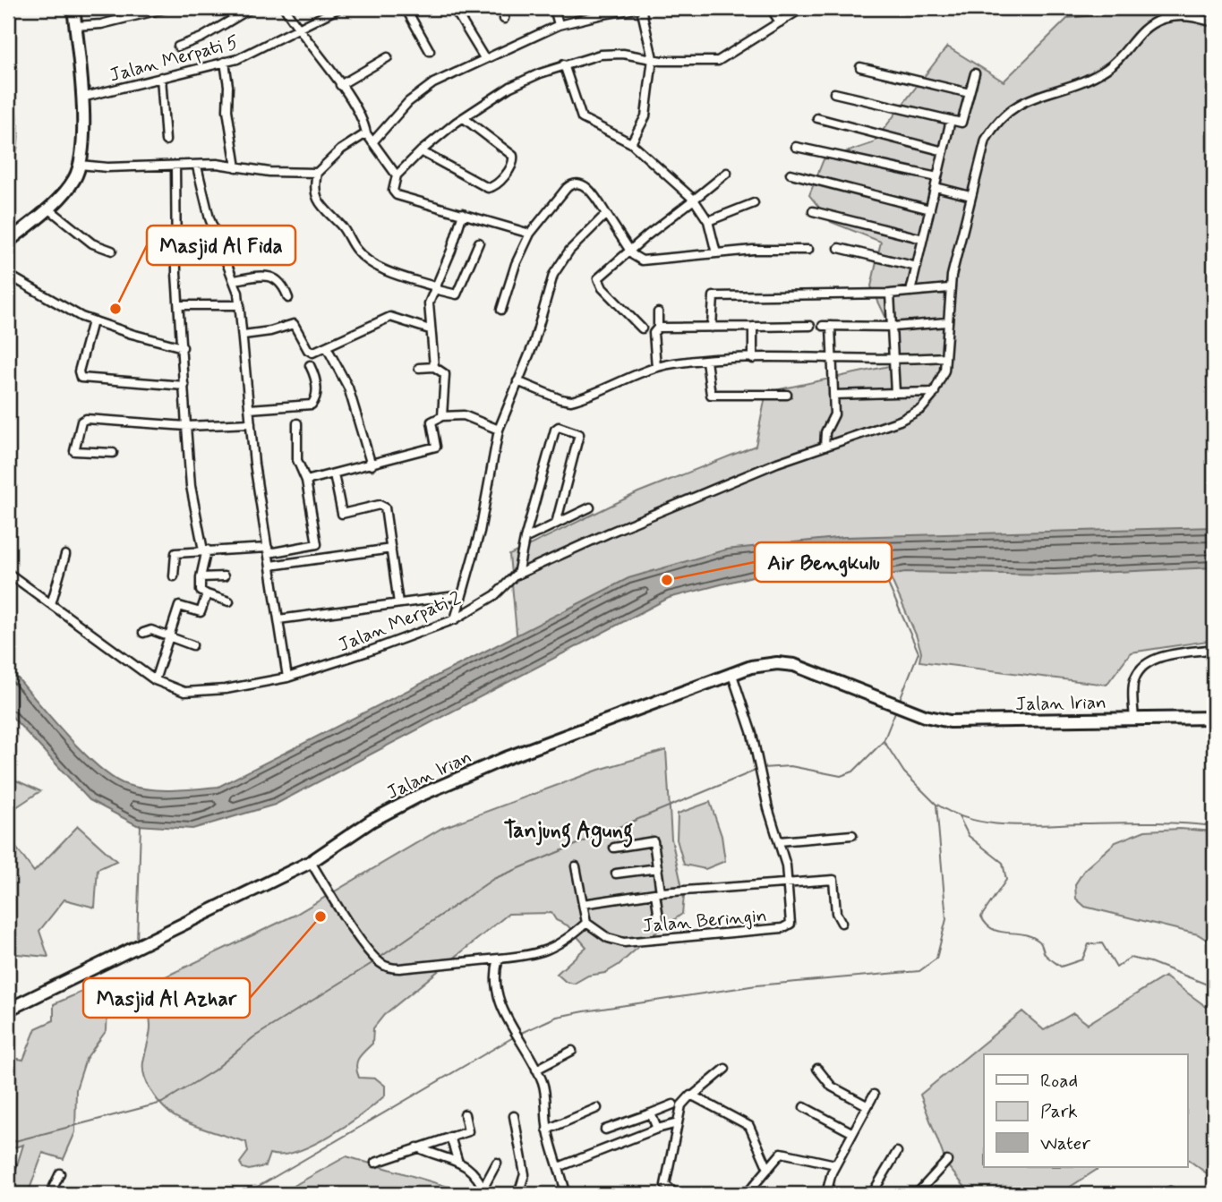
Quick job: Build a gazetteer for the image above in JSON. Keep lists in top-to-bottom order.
{
  "streets": {
    "main road": ["Jalan Irian"],
    "street": ["Jalan Merpati 5", "Jalan Merpati 2", "Jalan Beringin"]
  },
  "crossings": [
    ["Jalan Irian", "Jalan Beringin"]
  ],
  "districts": ["Tanjung Agung"],
  "places": ["Masjid Al Fida", "Air Bengkulu", "Masjid Al Azhar"],
  "legend": ["Road", "Park", "Water"]
}
